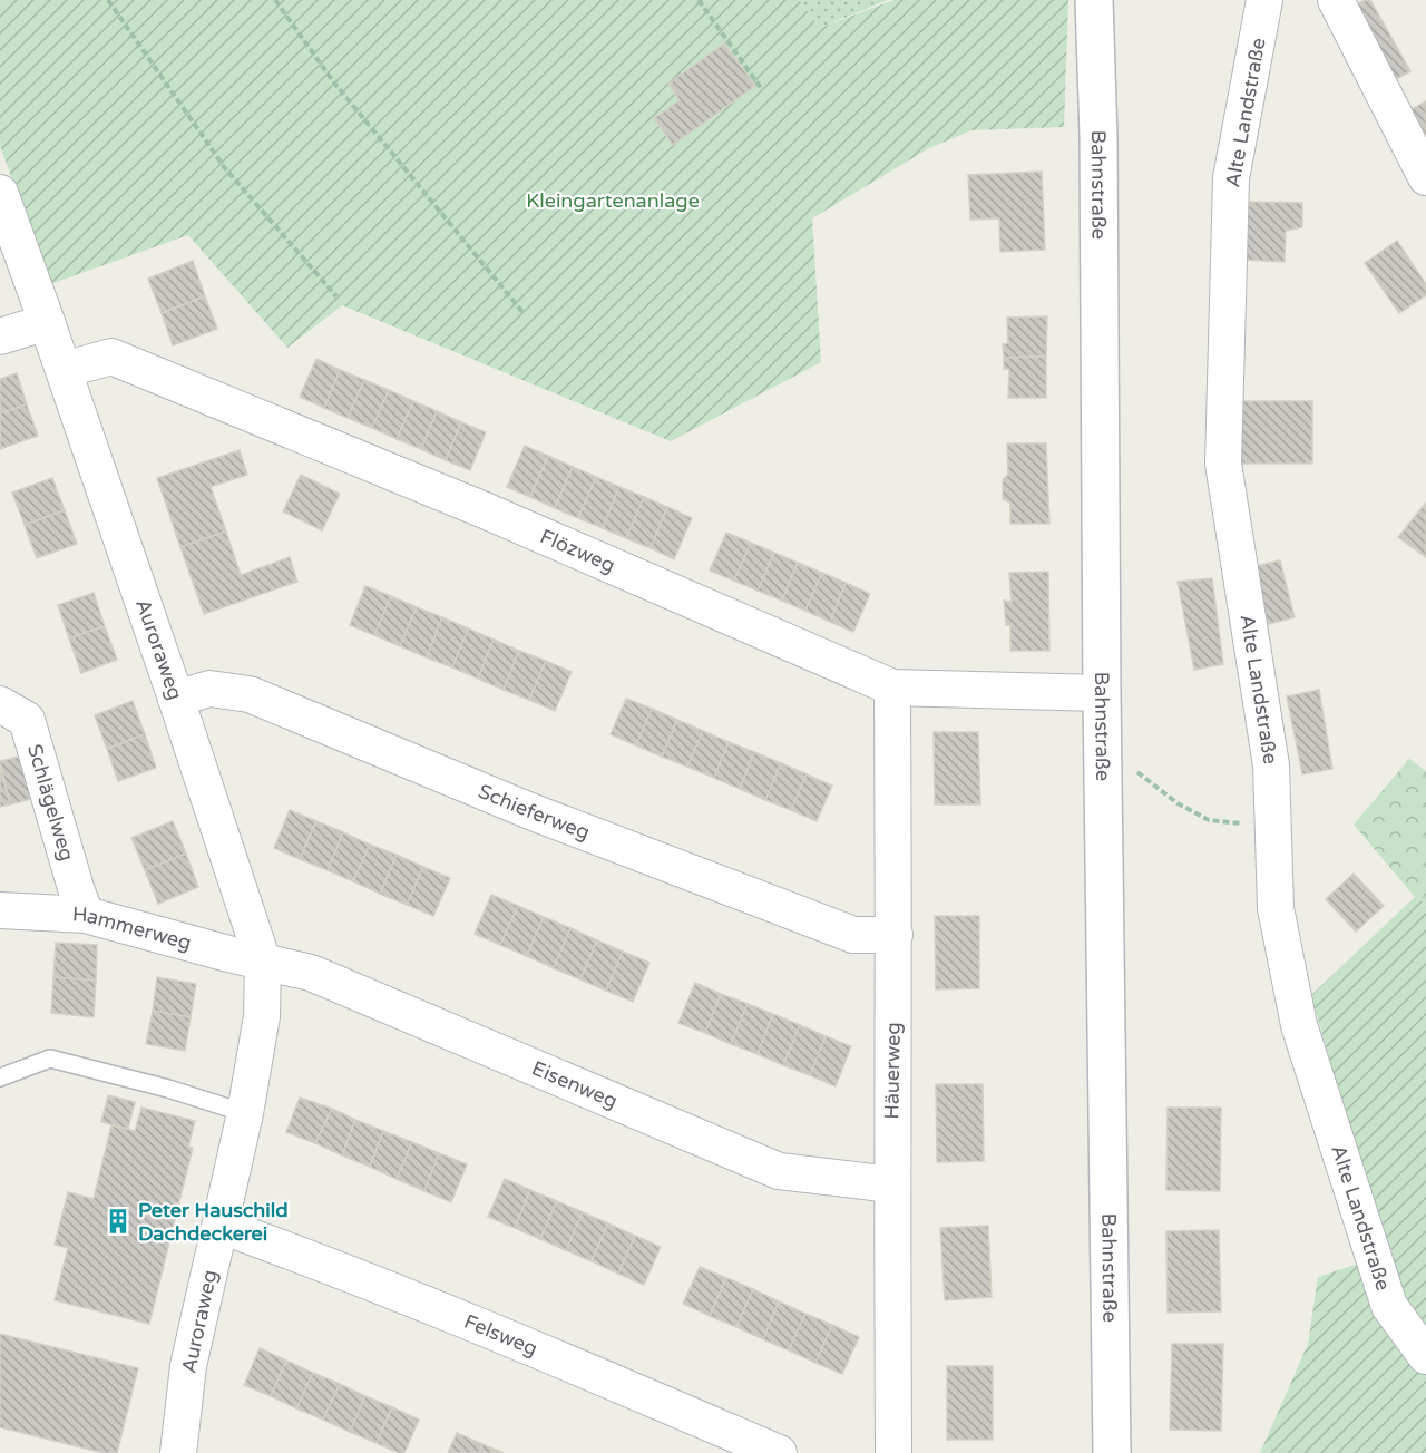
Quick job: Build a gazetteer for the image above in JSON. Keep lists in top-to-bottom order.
{
  "streets": {
    "main road": ["Bahnstraße"],
    "street": [
      "Alte Landstraße",
      "Flözweg",
      "Auroraweg",
      "Schlägelweg",
      "Schieferweg",
      "Hammerweg",
      "Häuerweg",
      "Eisenweg",
      "Felsweg"
    ]
  },
  "crossings": [
    ["Bahnstraße", "Flözweg"],
    ["Flözweg", "Auroraweg"],
    ["Flözweg", "Häuerweg"],
    ["Auroraweg", "Schieferweg"],
    ["Auroraweg", "Hammerweg"],
    ["Auroraweg", "Eisenweg"],
    ["Auroraweg", "Felsweg"],
    ["Schlägelweg", "Hammerweg"],
    ["Schieferweg", "Häuerweg"],
    ["Hammerweg", "Eisenweg"],
    ["Häuerweg", "Eisenweg"]
  ],
  "parks": ["Kleingartenanlage"],
  "places": {
    "building": ["Peter Hauschild Dachdeckerei"]
  }
}
